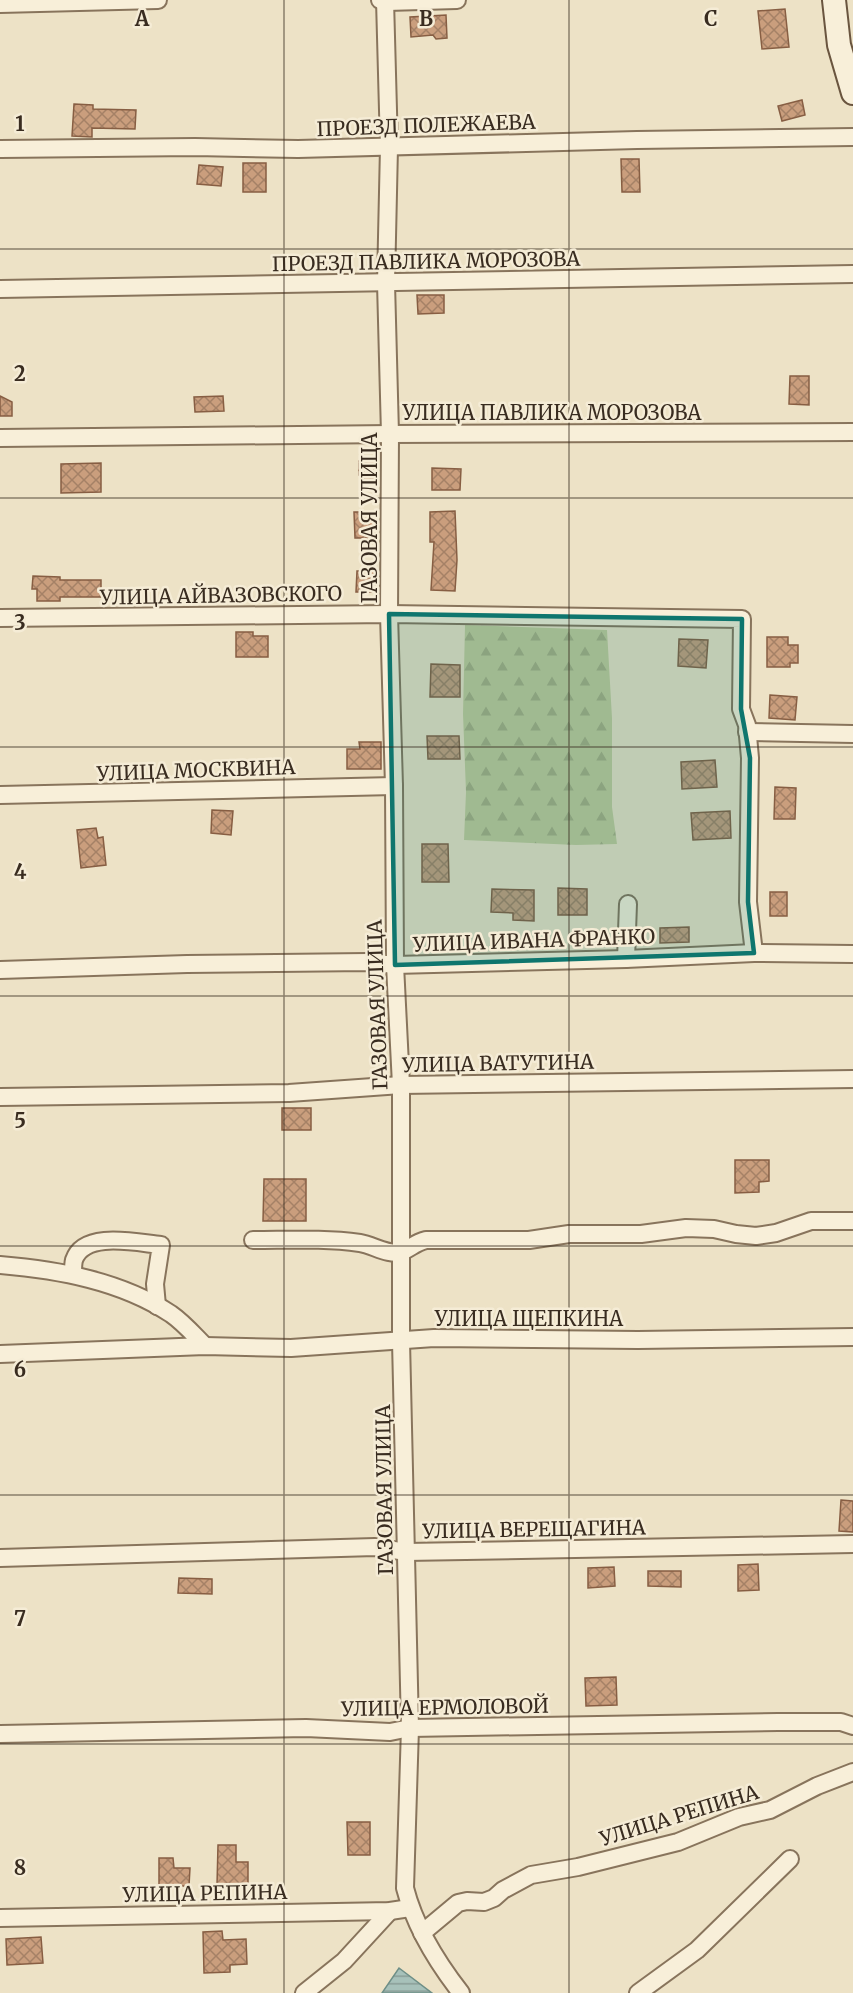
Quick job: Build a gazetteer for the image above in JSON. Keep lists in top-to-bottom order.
{
  "streets": {
    "street": [
      "ПРОЕЗД ПОЛЕЖАЕВА",
      "ПРОЕЗД ПАВЛИКА МОРОЗОВА",
      "УЛИЦА ПАВЛИКА МОРОЗОВА",
      "ГАЗОВАЯ УЛИЦА",
      "УЛИЦА АЙВАЗОВСКОГО",
      "УЛИЦА МОСКВИНА",
      "УЛИЦА ИВАНА ФРАНКО",
      "УЛИЦА ВАТУТИНА",
      "УЛИЦА ЩЕПКИНА",
      "УЛИЦА ВЕРЕЩАГИНА",
      "УЛИЦА ЕРМОЛОВОЙ",
      "УЛИЦА РЕПИНА"
    ]
  },
  "crossings": [
    ["ПРОЕЗД ПОЛЕЖАЕВА", "ГАЗОВАЯ УЛИЦА"],
    ["ПРОЕЗД ПАВЛИКА МОРОЗОВА", "ГАЗОВАЯ УЛИЦА"],
    ["УЛИЦА ПАВЛИКА МОРОЗОВА", "ГАЗОВАЯ УЛИЦА"],
    ["ГАЗОВАЯ УЛИЦА", "УЛИЦА АЙВАЗОВСКОГО"],
    ["ГАЗОВАЯ УЛИЦА", "УЛИЦА МОСКВИНА"],
    ["ГАЗОВАЯ УЛИЦА", "УЛИЦА ИВАНА ФРАНКО"],
    ["ГАЗОВАЯ УЛИЦА", "УЛИЦА ВАТУТИНА"],
    ["ГАЗОВАЯ УЛИЦА", "УЛИЦА ЩЕПКИНА"],
    ["ГАЗОВАЯ УЛИЦА", "УЛИЦА ВЕРЕЩАГИНА"],
    ["ГАЗОВАЯ УЛИЦА", "УЛИЦА ЕРМОЛОВОЙ"],
    ["ГАЗОВАЯ УЛИЦА", "УЛИЦА РЕПИНА"]
  ],
  "grid": {
    "columns": ["A", "B", "C"],
    "rows": [
      "1",
      "2",
      "3",
      "4",
      "5",
      "6",
      "7",
      "8"
    ]
  }
}
